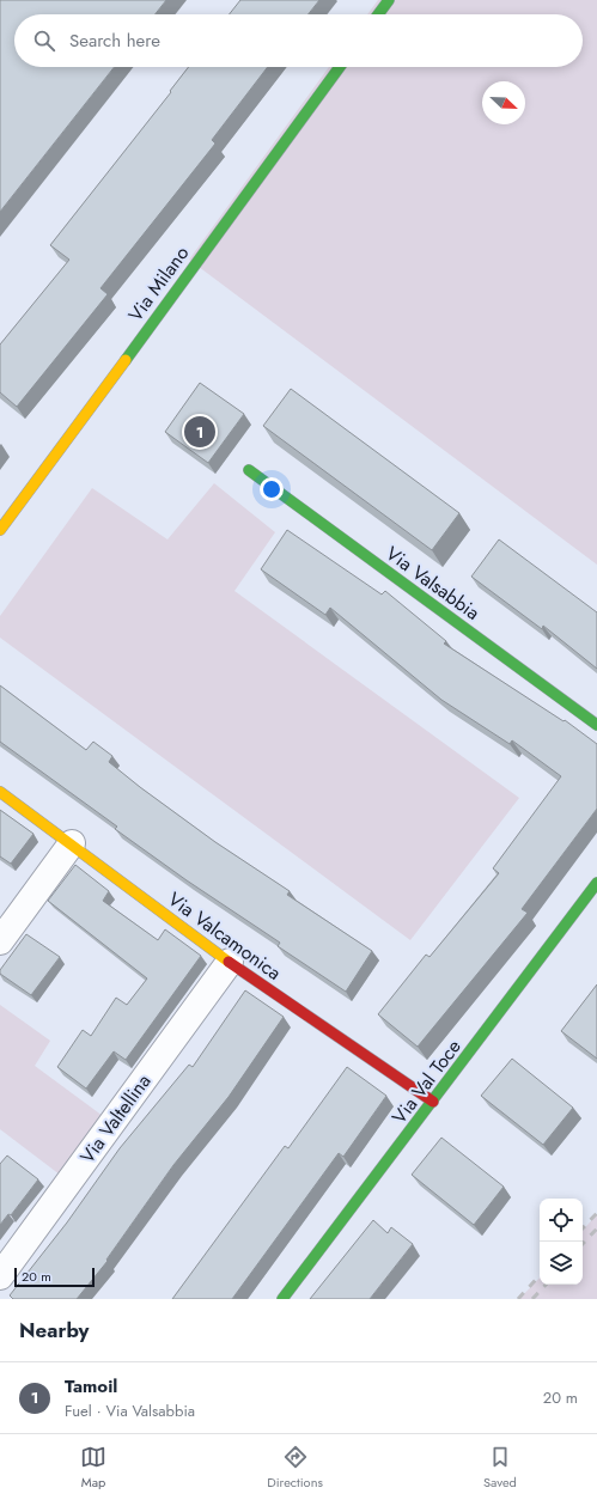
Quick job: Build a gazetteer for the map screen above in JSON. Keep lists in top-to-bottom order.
{
  "streets": {
    "street": [
      "Via Milano",
      "Via Valsabbia",
      "Via Valcamonica",
      "Via Val Toce",
      "Via Valtellina"
    ]
  },
  "crossings": [
    ["Via Valcamonica", "Via Val Toce"],
    ["Via Valcamonica", "Via Valtellina"]
  ],
  "scale_bar": "20 m",
  "north": "bottom right",
  "page": {
    "search": "Search here",
    "pins": "1",
    "scale": "20 m",
    "heading": "Nearby",
    "list": [
      {
        "mark": "1",
        "name": "Tamoil",
        "note": "Fuel · Via Valsabbia",
        "value": "20 m"
      }
    ],
    "nav": ["Map", "Directions", "Saved"]
  }
}
